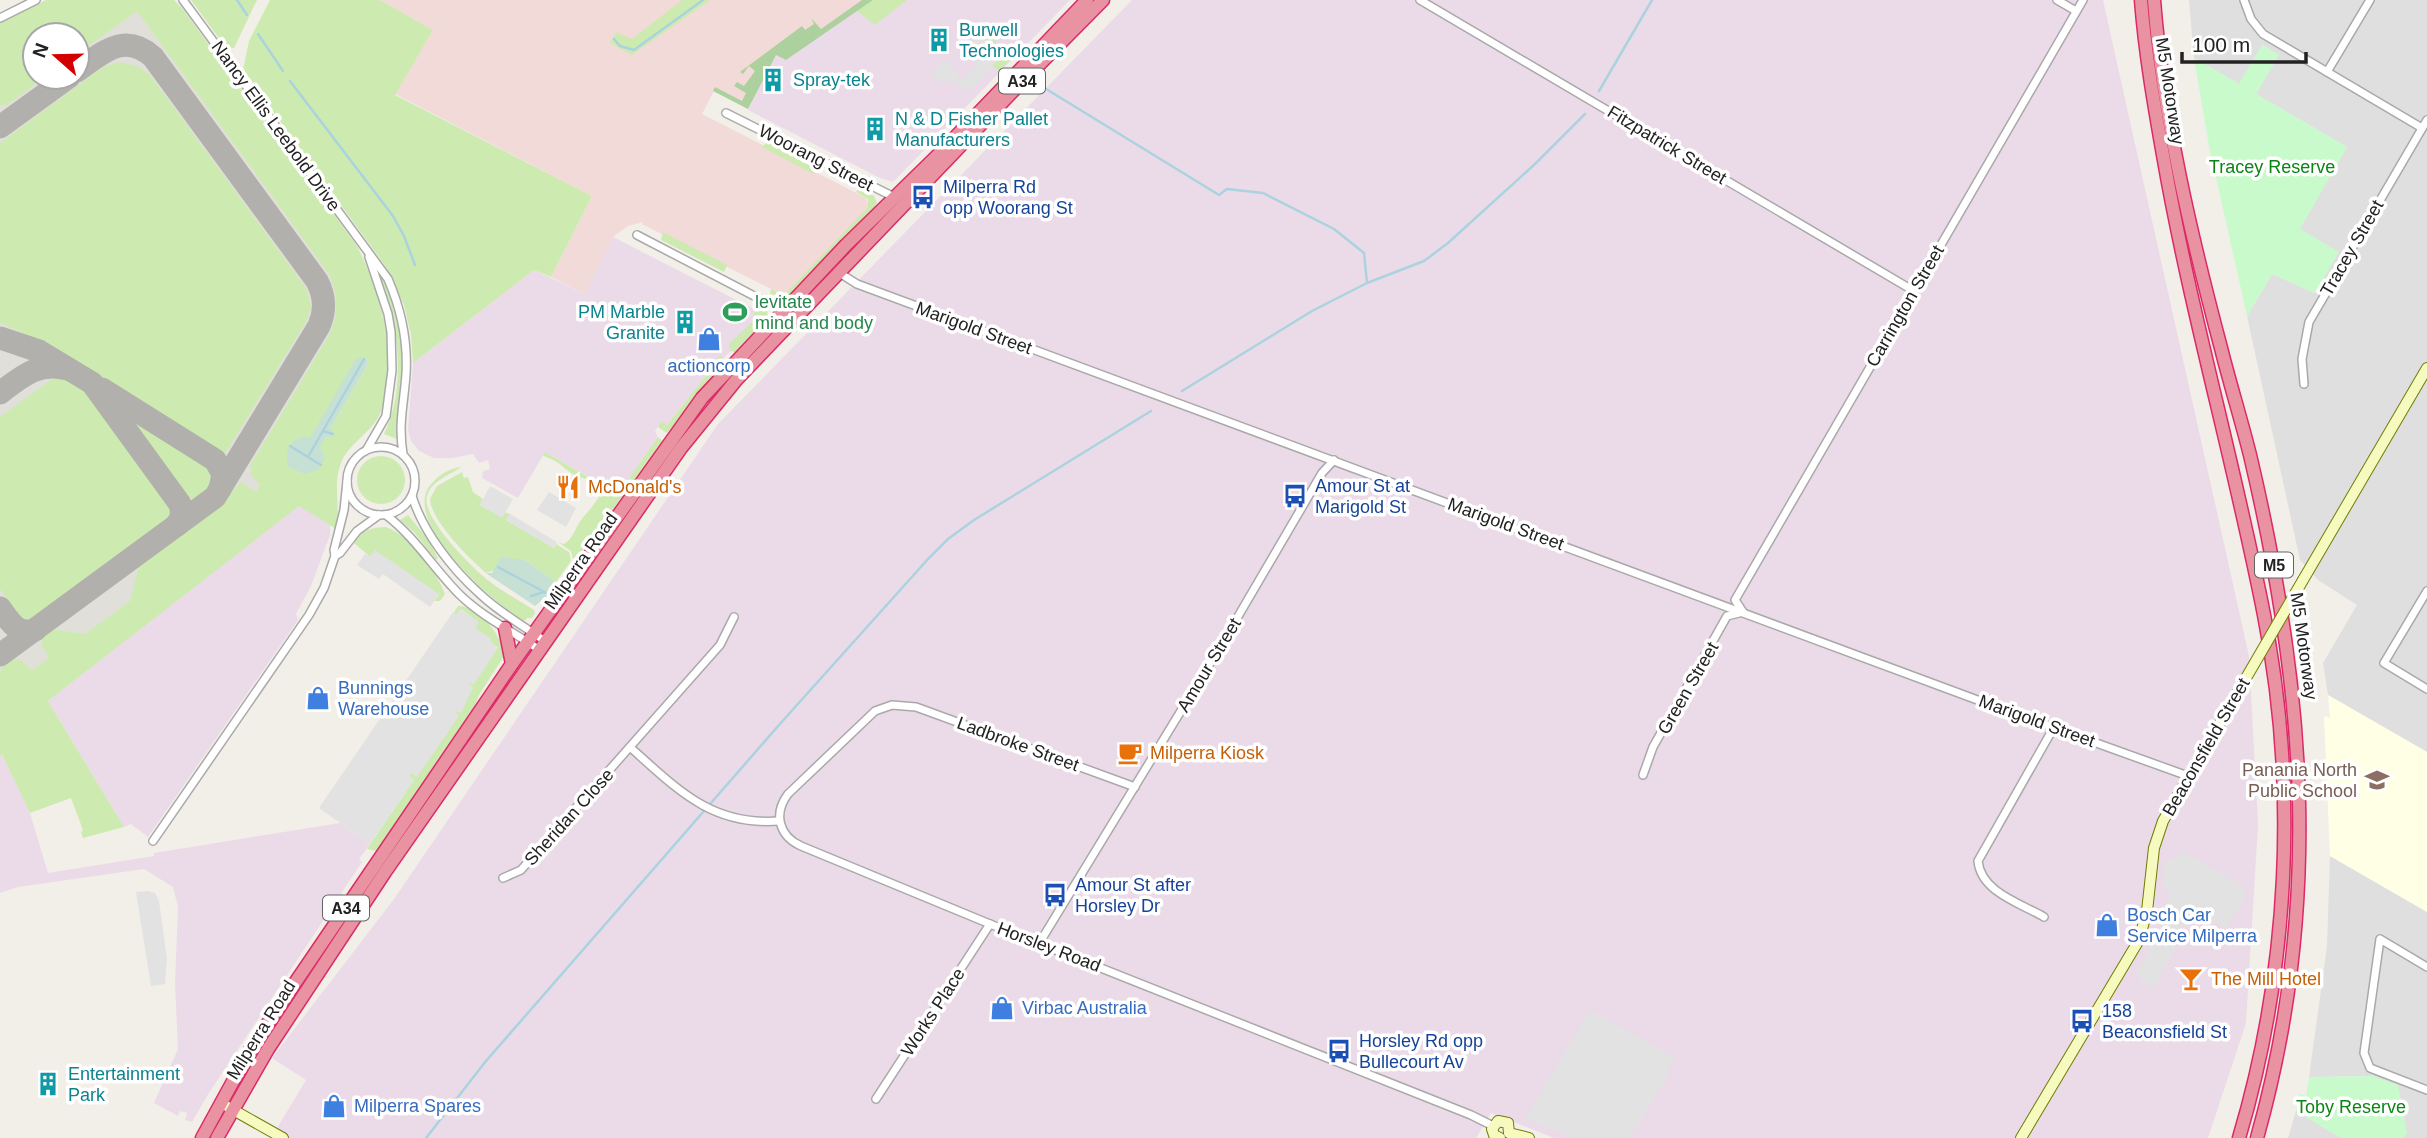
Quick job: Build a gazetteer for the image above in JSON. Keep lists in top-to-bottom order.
{
  "streets": {
    "highway": [
      "A34",
      "M5 Motorway",
      "Milperra Road",
      "M5"
    ],
    "main road": ["Beaconsfield Street"],
    "street": [
      "Nancy Ellis Leebold Drive",
      "Fitzpatrick Street",
      "Woorang Street",
      "Tracey Street",
      "Carrington Street",
      "Marigold Street",
      "Amour Street",
      "Green Street",
      "Ladbroke Street",
      "Sheridan Close",
      "Horsley Road",
      "Works Place"
    ]
  },
  "crossings": [
    ["Fitzpatrick Street", "Carrington Street"],
    ["Woorang Street", "Milperra Road"],
    ["Carrington Street", "Marigold Street"],
    ["Carrington Street", "Green Street"],
    ["Marigold Street", "Milperra Road"],
    ["Marigold Street", "Amour Street"],
    ["Marigold Street", "Green Street"],
    ["Marigold Street", "Beaconsfield Street"],
    ["Amour Street", "Ladbroke Street"],
    ["Amour Street", "Horsley Road"],
    ["Ladbroke Street", "Horsley Road"],
    ["Horsley Road", "Works Place"]
  ],
  "parks": ["Tracey Reserve", "Toby Reserve"],
  "places": {
    "building": [
      "Burwell Technologies",
      "Spray-tek",
      "N & D Fisher Pallet Manufacturers",
      "PM Marble Granite",
      "Entertainment Park"
    ],
    "bus stop": [
      "Milperra Rd opp Woorang St",
      "Amour St at Marigold St",
      "Amour St after Horsley Dr",
      "158 Beaconsfield St",
      "Horsley Rd opp Bullecourt Av"
    ],
    "sports": ["levitate mind and body"],
    "shop": [
      "actioncorp",
      "Bunnings Warehouse",
      "Bosch Car Service Milperra",
      "Virbac Australia",
      "Milperra Spares"
    ],
    "restaurant": ["McDonald's"],
    "cafe": ["Milperra Kiosk"],
    "school or university": ["Panania North Public School"],
    "bar": ["The Mill Hotel"]
  },
  "scale_bar": "100 m",
  "north": "left"
}
